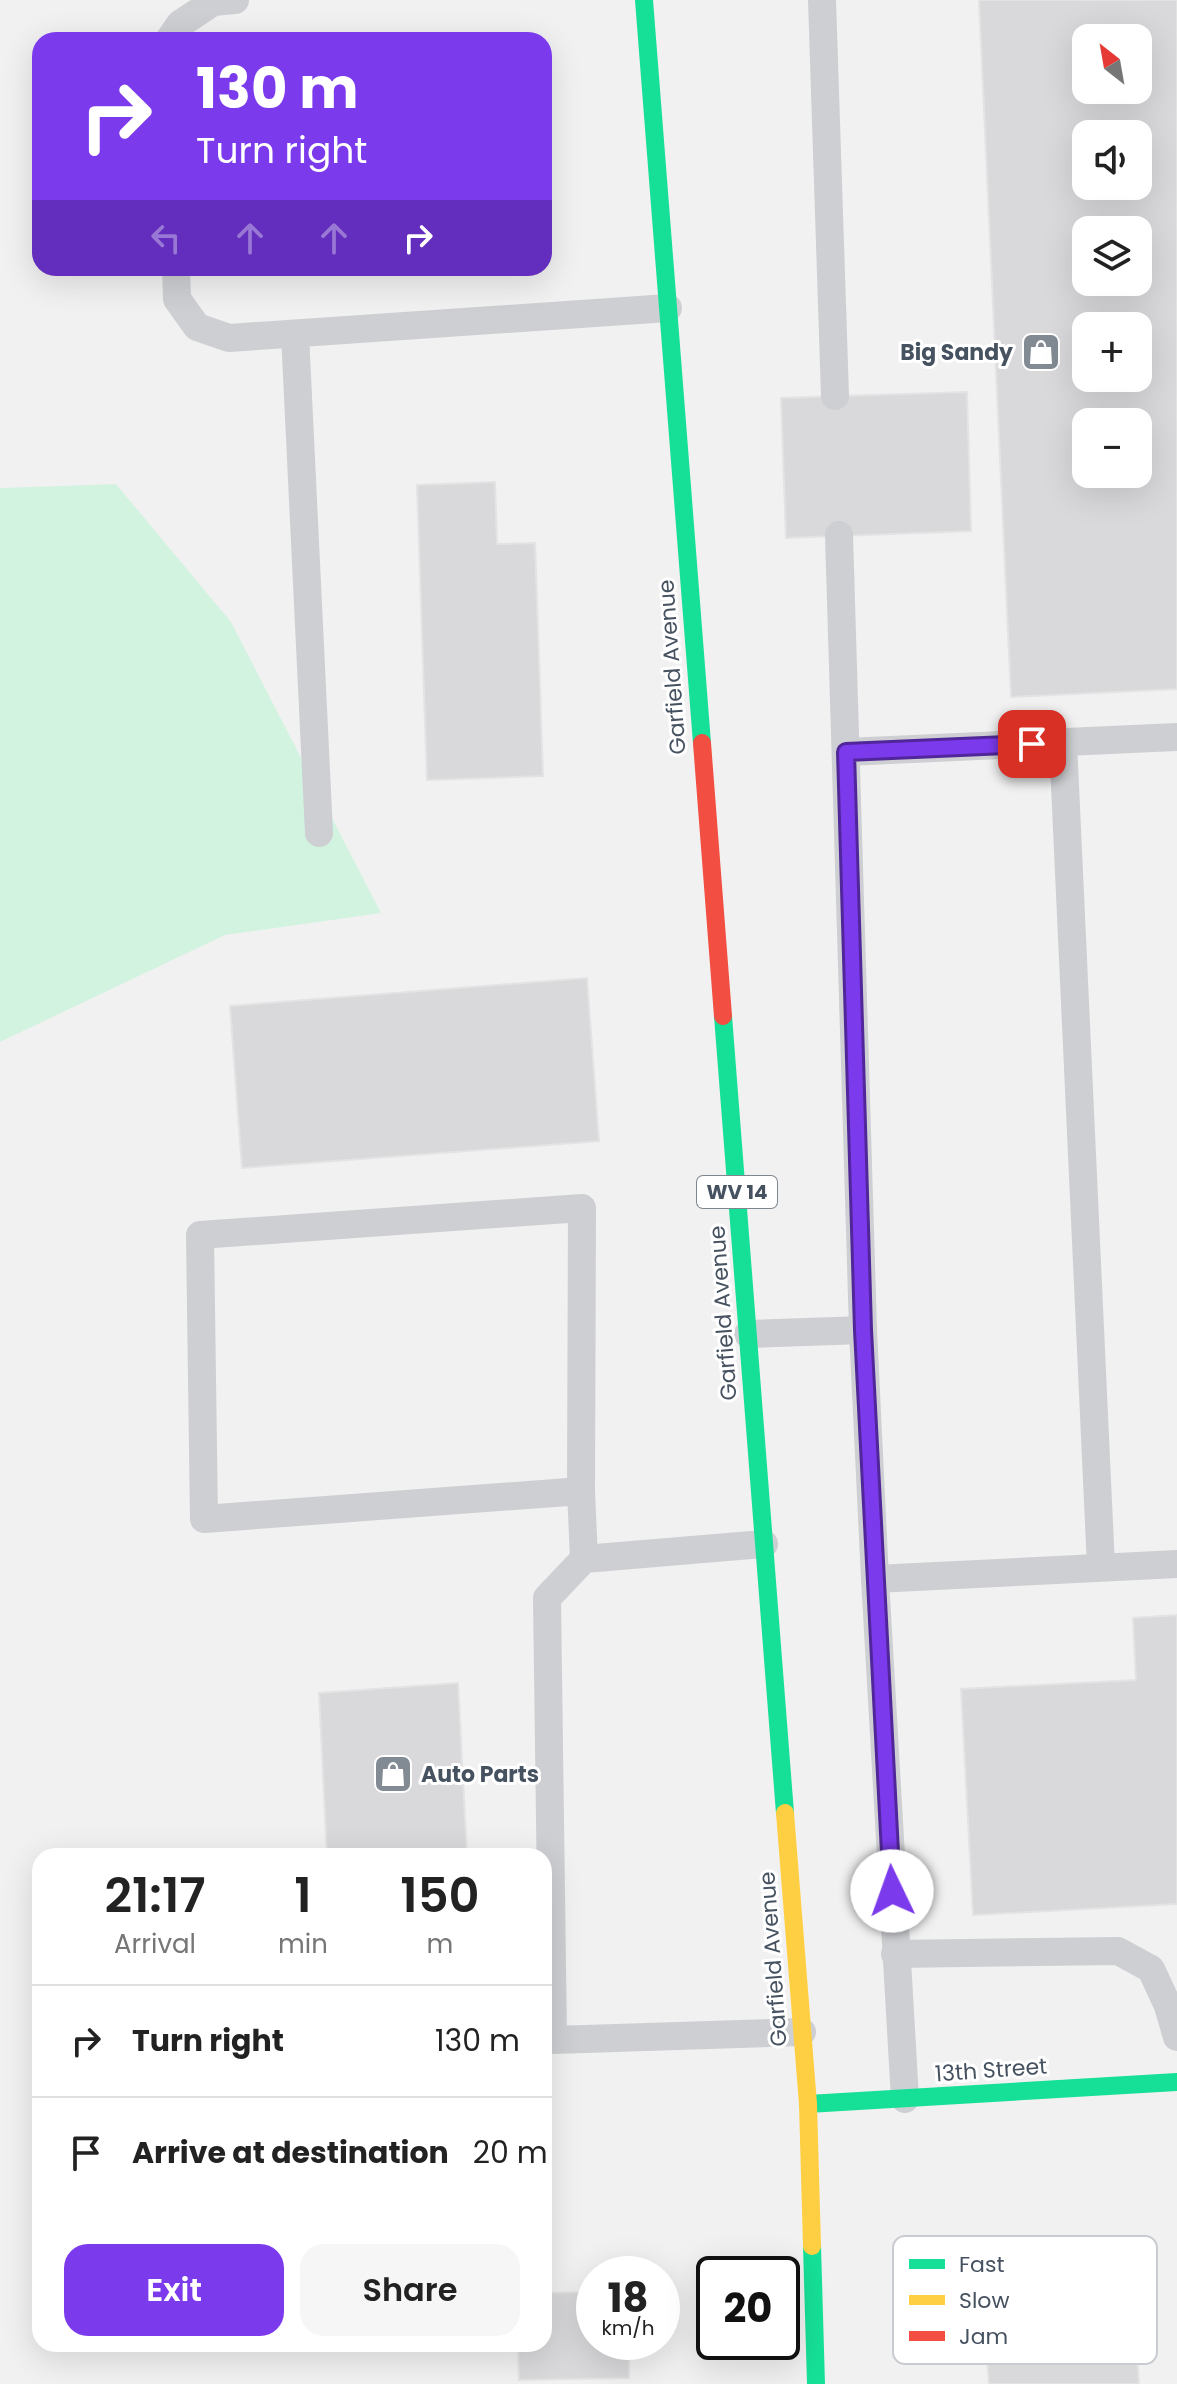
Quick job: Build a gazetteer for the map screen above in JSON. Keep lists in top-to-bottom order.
{
  "streets": {
    "main road": ["Garfield Avenue", "WV 14", "13th Street"]
  },
  "crossings": [
    ["Garfield Avenue", "13th Street"]
  ],
  "places": {
    "shop": ["Big Sandy", "Auto Parts"]
  },
  "legend": ["Fast", "Slow", "Jam"],
  "north": "top left",
  "page": {
    "map_buttons": ["+", "−"],
    "turn": ["130 m", "Turn right"],
    "eta": [
      "21:17",
      "Arrival",
      "1",
      "min",
      "150",
      "m"
    ],
    "list": [
      {
        "name": "Turn right",
        "value": "130 m"
      },
      {
        "name": "Arrive at destination",
        "value": "20 m"
      }
    ],
    "buttons": ["Exit", "Share"],
    "speed": "18 km/h",
    "limit": "20"
  }
}
